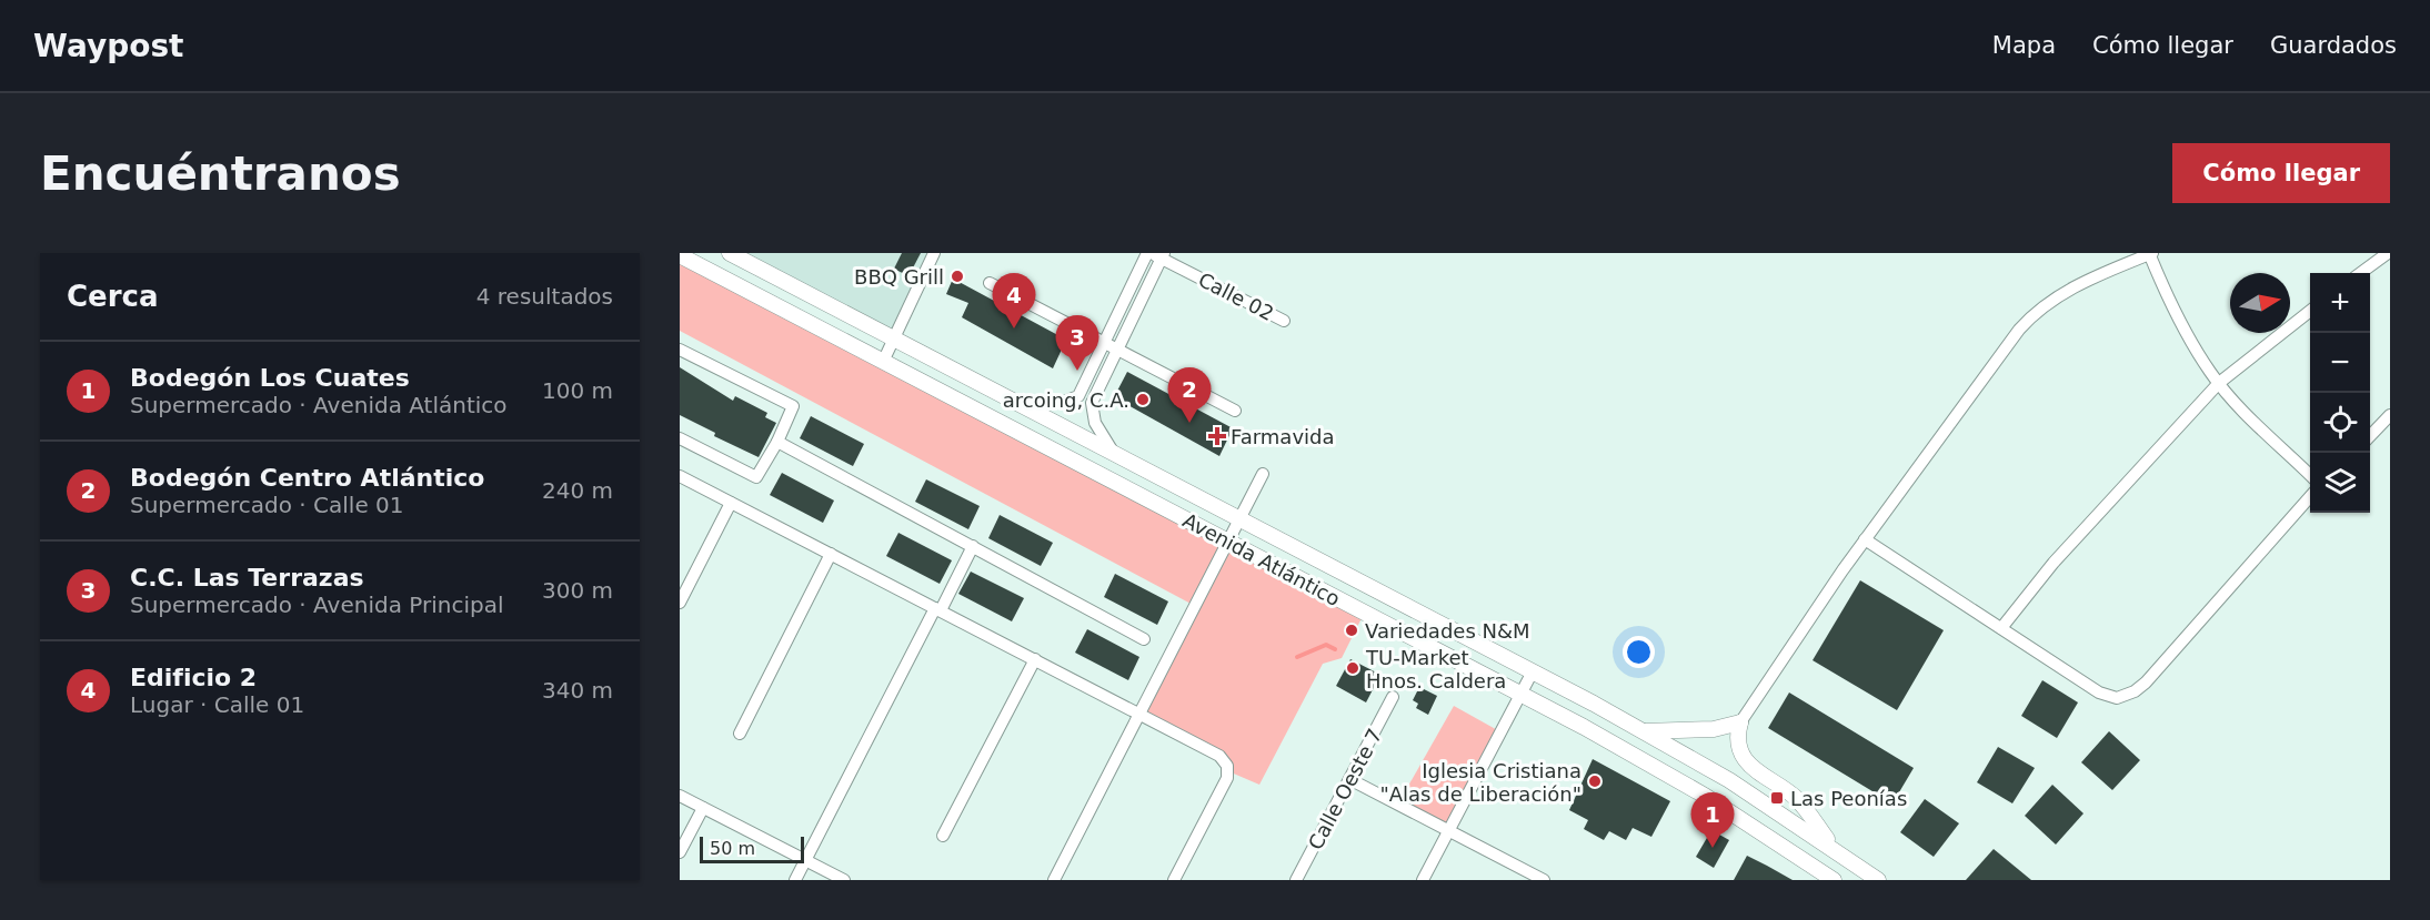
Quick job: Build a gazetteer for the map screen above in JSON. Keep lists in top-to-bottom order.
{
  "streets": {
    "main road": ["Avenida Atlántico"],
    "street": ["Calle 02", "Calle Oeste 7"]
  },
  "places": {
    "other": [
      "BBQ Grill",
      "arcoing, C.A.",
      "Variedades N&M",
      "TU-Market Hnos. Caldera",
      "Iglesia Cristiana \"Alas de Liberación\""
    ],
    "health": ["Farmavida"],
    "transit": ["Las Peonías"]
  },
  "scale_bar": "50 m",
  "north": "right",
  "page": {
    "header": "Waypost",
    "nav": ["Mapa", "Cómo llegar", "Guardados"],
    "buttons": "Cómo llegar",
    "title": "Encuéntranos",
    "heading": ["Cerca", "4 resultados"],
    "map_buttons": ["+", "−"],
    "pins": [
      "4",
      "3",
      "2",
      "1"
    ],
    "list": [
      {
        "mark": "1",
        "name": "Bodegón Los Cuates",
        "note": "Supermercado · Avenida Atlántico",
        "value": "100 m"
      },
      {
        "mark": "2",
        "name": "Bodegón Centro Atlántico",
        "note": "Supermercado · Calle 01",
        "value": "240 m"
      },
      {
        "mark": "3",
        "name": "C.C. Las Terrazas",
        "note": "Supermercado · Avenida Principal",
        "value": "300 m"
      },
      {
        "mark": "4",
        "name": "Edificio 2",
        "note": "Lugar · Calle 01",
        "value": "340 m"
      }
    ],
    "scale": "50 m"
  }
}
